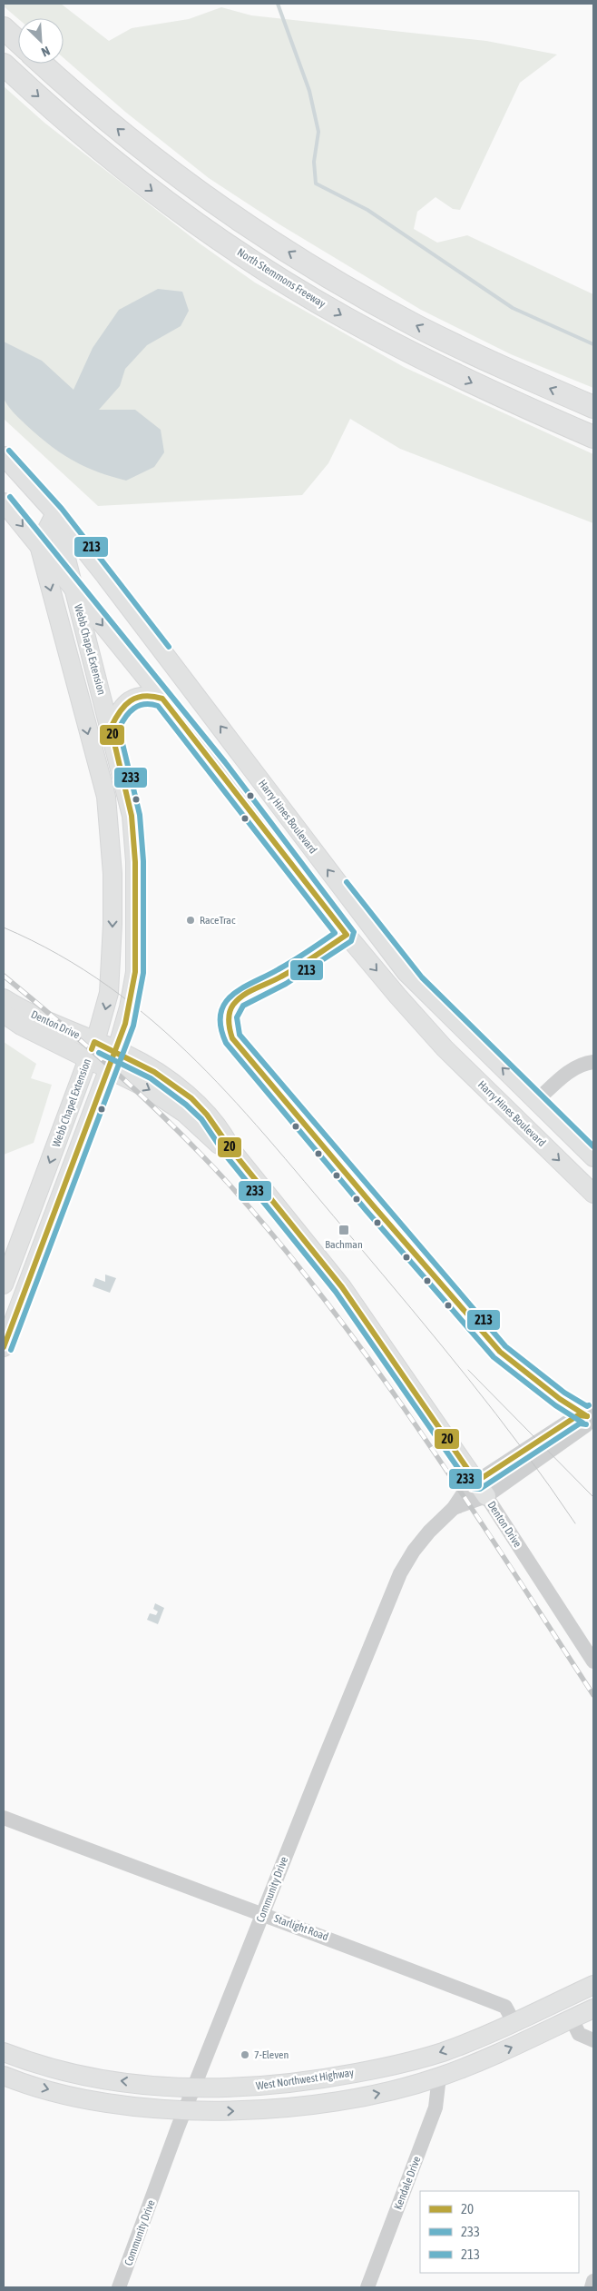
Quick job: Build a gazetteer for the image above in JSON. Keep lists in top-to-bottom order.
{
  "streets": {
    "highway": ["North Stemmons Freeway"],
    "main road": [
      "Webb Chapel Extension",
      "Harry Hines Boulevard",
      "Denton Drive",
      "West Northwest Highway"
    ],
    "street": ["Community Drive", "Starlight Road", "Kendale Drive"]
  },
  "crossings": [
    ["Webb Chapel Extension", "Harry Hines Boulevard"],
    ["Webb Chapel Extension", "Denton Drive"],
    ["Denton Drive", "Community Drive"],
    ["Community Drive", "Starlight Road"],
    ["Community Drive", "West Northwest Highway"],
    ["Starlight Road", "West Northwest Highway"]
  ],
  "places": {
    "other": ["RaceTrac", "7-Eleven"],
    "transit": ["Bachman"]
  },
  "lines": ["transit line 213", "transit line 20", "transit line 233"],
  "legend": ["20", "233", "213"],
  "north": "bottom right"
}
